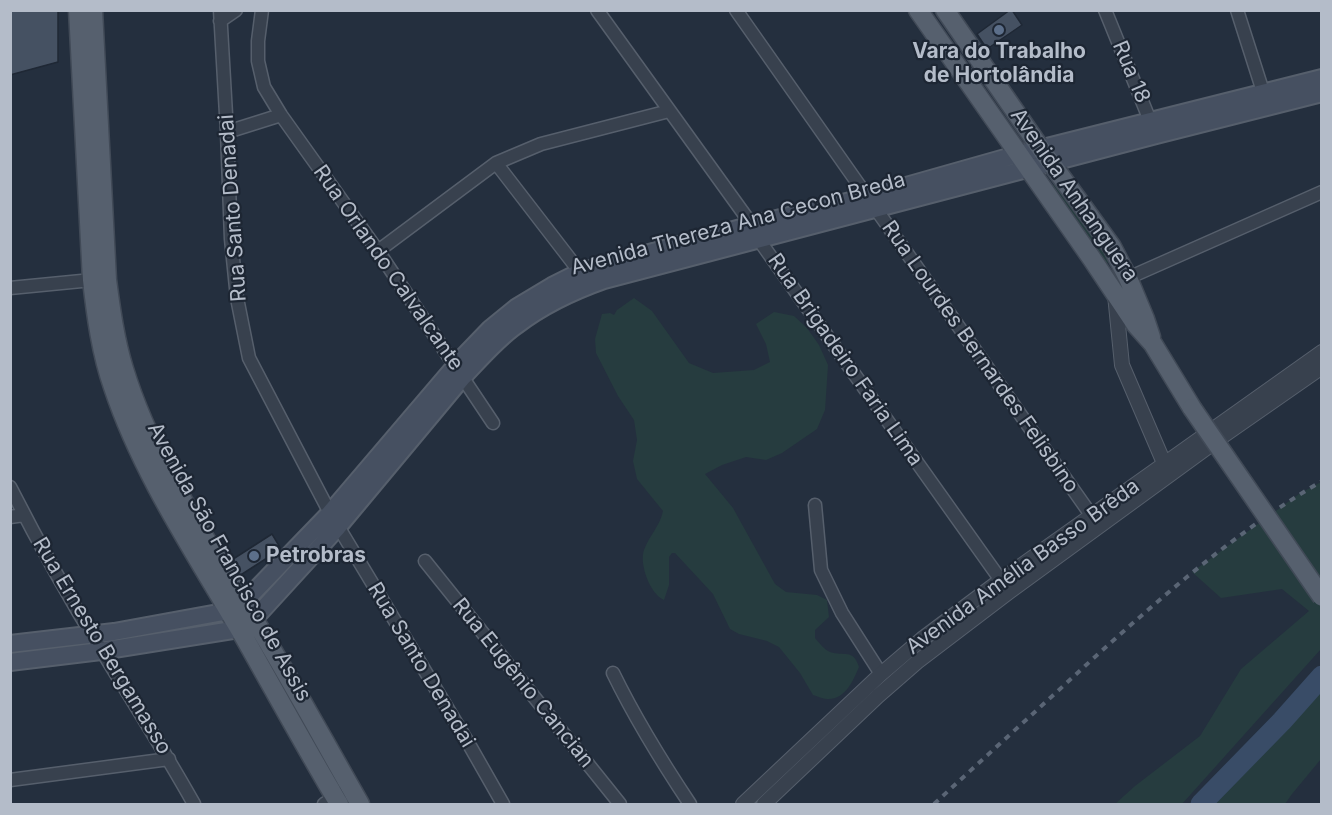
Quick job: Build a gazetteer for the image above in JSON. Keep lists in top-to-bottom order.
{
  "streets": {
    "main road": ["Avenida Anhanguera", "Avenida Thereza Ana Cecon Breda", "Avenida São Francisco de Assis"],
    "street": [
      "Rua 18",
      "Rua Santo Denadai",
      "Rua Orlando Calvalcante",
      "Rua Lourdes Bernardes Felisbino",
      "Rua Brigadeiro Faria Lima",
      "Avenida Amélia Basso Brêda",
      "Rua Ernesto Bergamasso",
      "Rua Eugênio Cancian"
    ]
  },
  "crossings": [
    ["Rua 18", "Avenida Thereza Ana Cecon Breda"],
    ["Avenida Anhanguera", "Avenida Thereza Ana Cecon Breda"],
    ["Rua Santo Denadai", "Avenida Thereza Ana Cecon Breda"],
    ["Avenida Thereza Ana Cecon Breda", "Rua Orlando Calvalcante"],
    ["Avenida Thereza Ana Cecon Breda", "Rua Lourdes Bernardes Felisbino"],
    ["Avenida Thereza Ana Cecon Breda", "Rua Brigadeiro Faria Lima"],
    ["Avenida Thereza Ana Cecon Breda", "Avenida São Francisco de Assis"],
    ["Rua Lourdes Bernardes Felisbino", "Avenida Amélia Basso Brêda"],
    ["Rua Brigadeiro Faria Lima", "Avenida Amélia Basso Brêda"]
  ],
  "places": ["Vara do Trabalho de Hortolândia", "Petrobras"]
}
